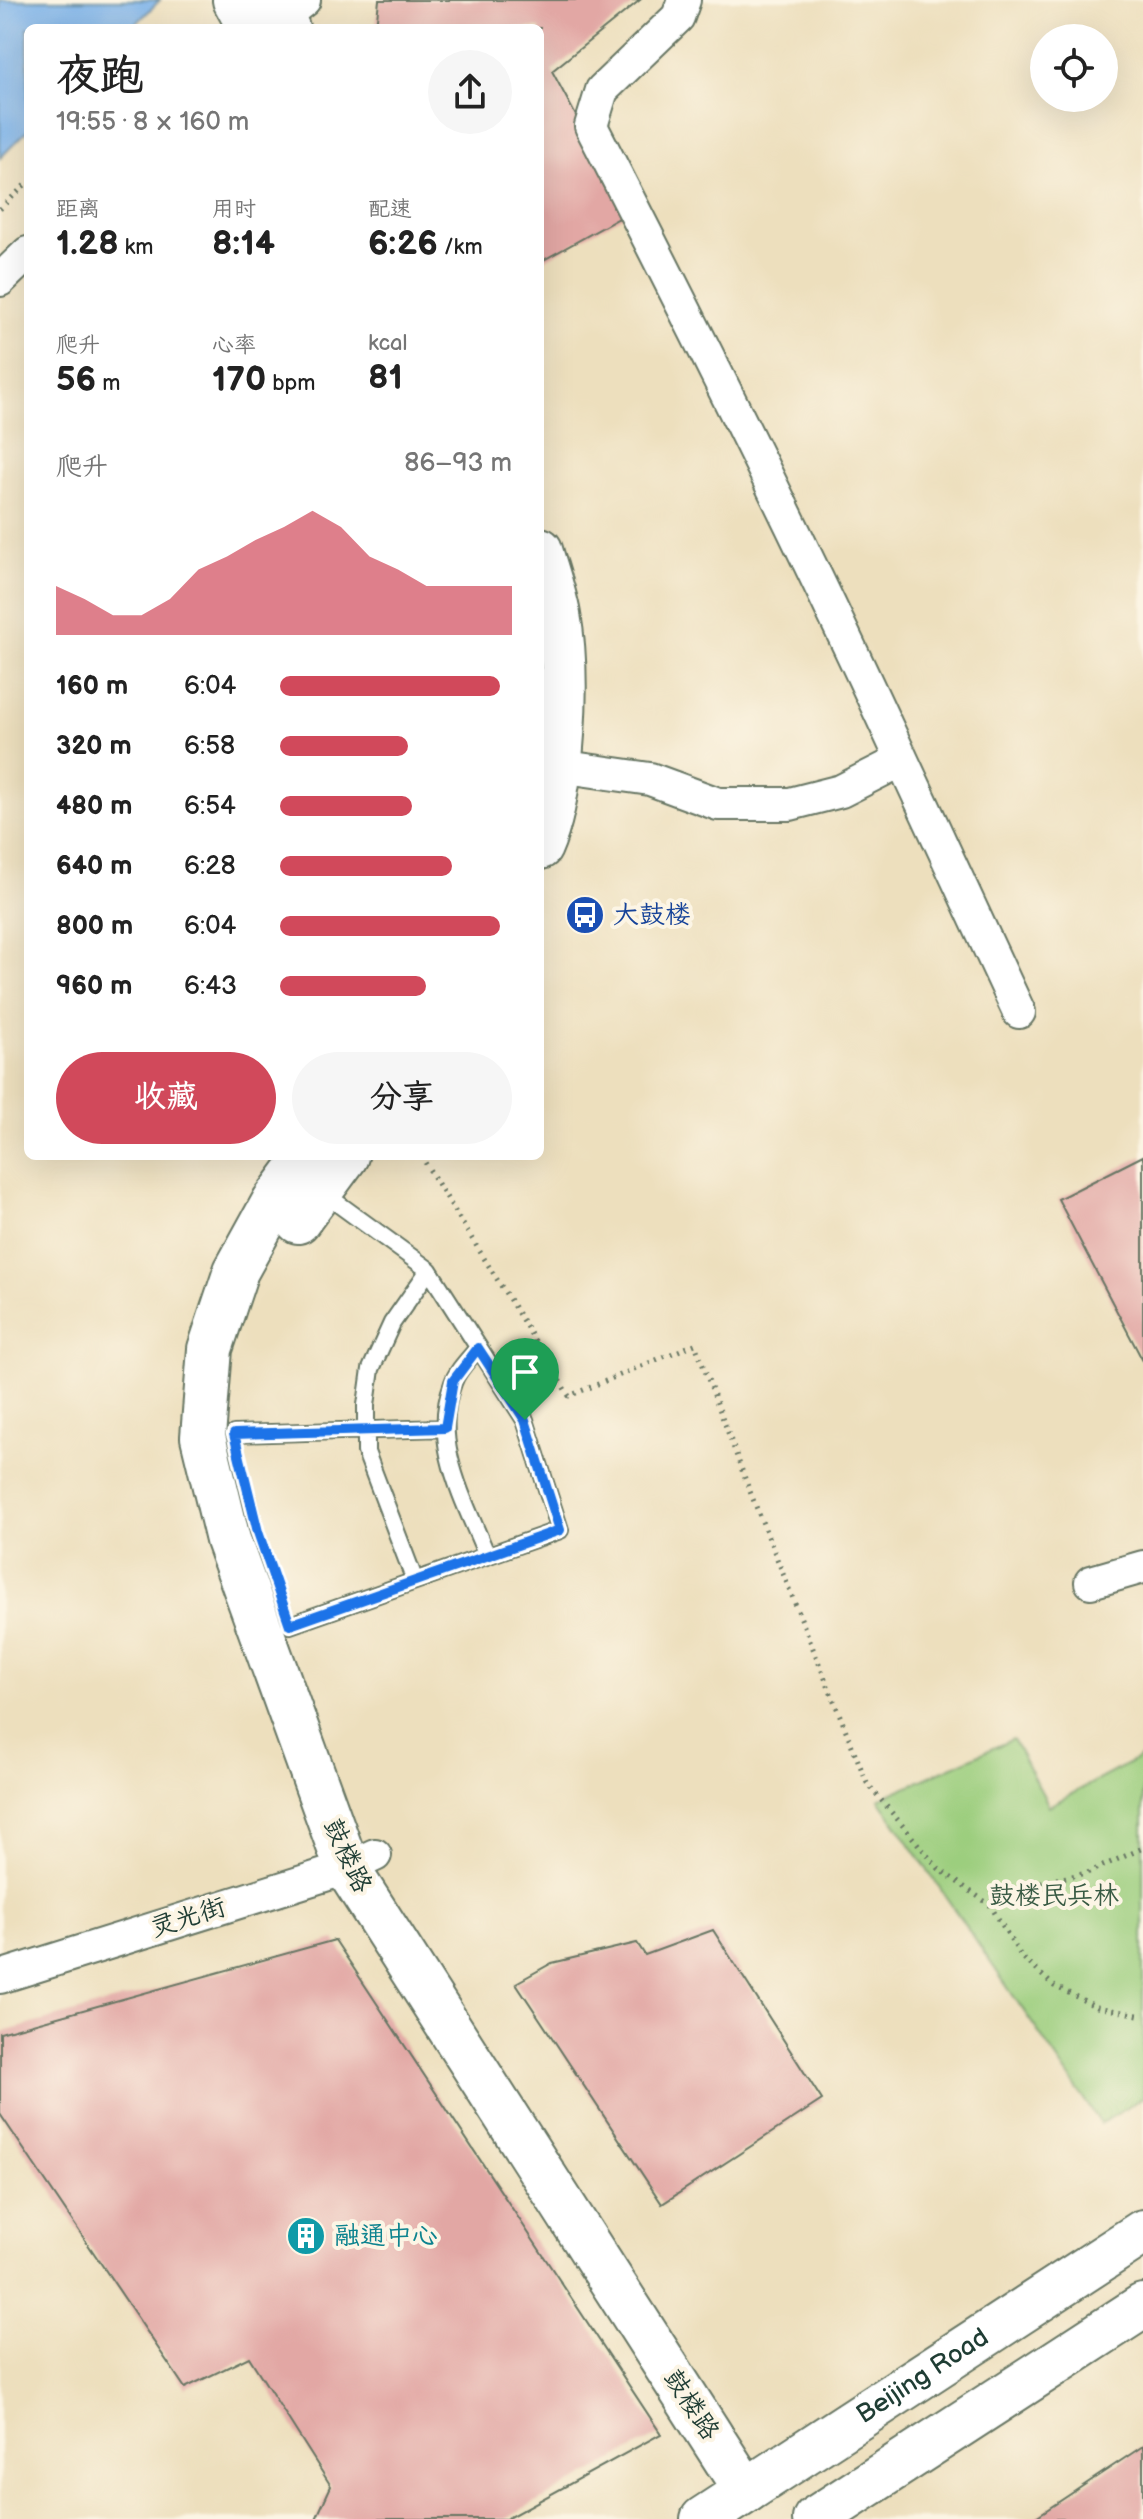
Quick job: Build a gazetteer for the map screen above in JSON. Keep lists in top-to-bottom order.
{
  "streets": {
    "main road": ["鼓楼路", "Beijing Road"],
    "street": ["灵光街"]
  },
  "crossings": [
    ["鼓楼路", "灵光街"],
    ["鼓楼路", "Beijing Road"]
  ],
  "parks": ["鼓楼民兵林"],
  "places": {
    "bus stop": ["大鼓楼"],
    "building": ["融通中心"]
  },
  "page": {
    "heading": ["夜跑", "19:55 · 8 × 160 m"],
    "stats": [
      ["距离", "1.28 km"],
      ["用时", "8:14"],
      ["配速", "6:26 /km"],
      ["爬升", "56 m"],
      ["心率", "170 bpm"],
      ["kcal", "81"]
    ],
    "chart": ["爬升", "86–93 m"],
    "list": [
      {
        "name": "160 m",
        "note": "6:04"
      },
      {
        "name": "320 m",
        "note": "6:58"
      },
      {
        "name": "480 m",
        "note": "6:54"
      },
      {
        "name": "640 m",
        "note": "6:28"
      },
      {
        "name": "800 m",
        "note": "6:04"
      },
      {
        "name": "960 m",
        "note": "6:43"
      }
    ],
    "buttons": ["收藏", "分享"]
  }
}
